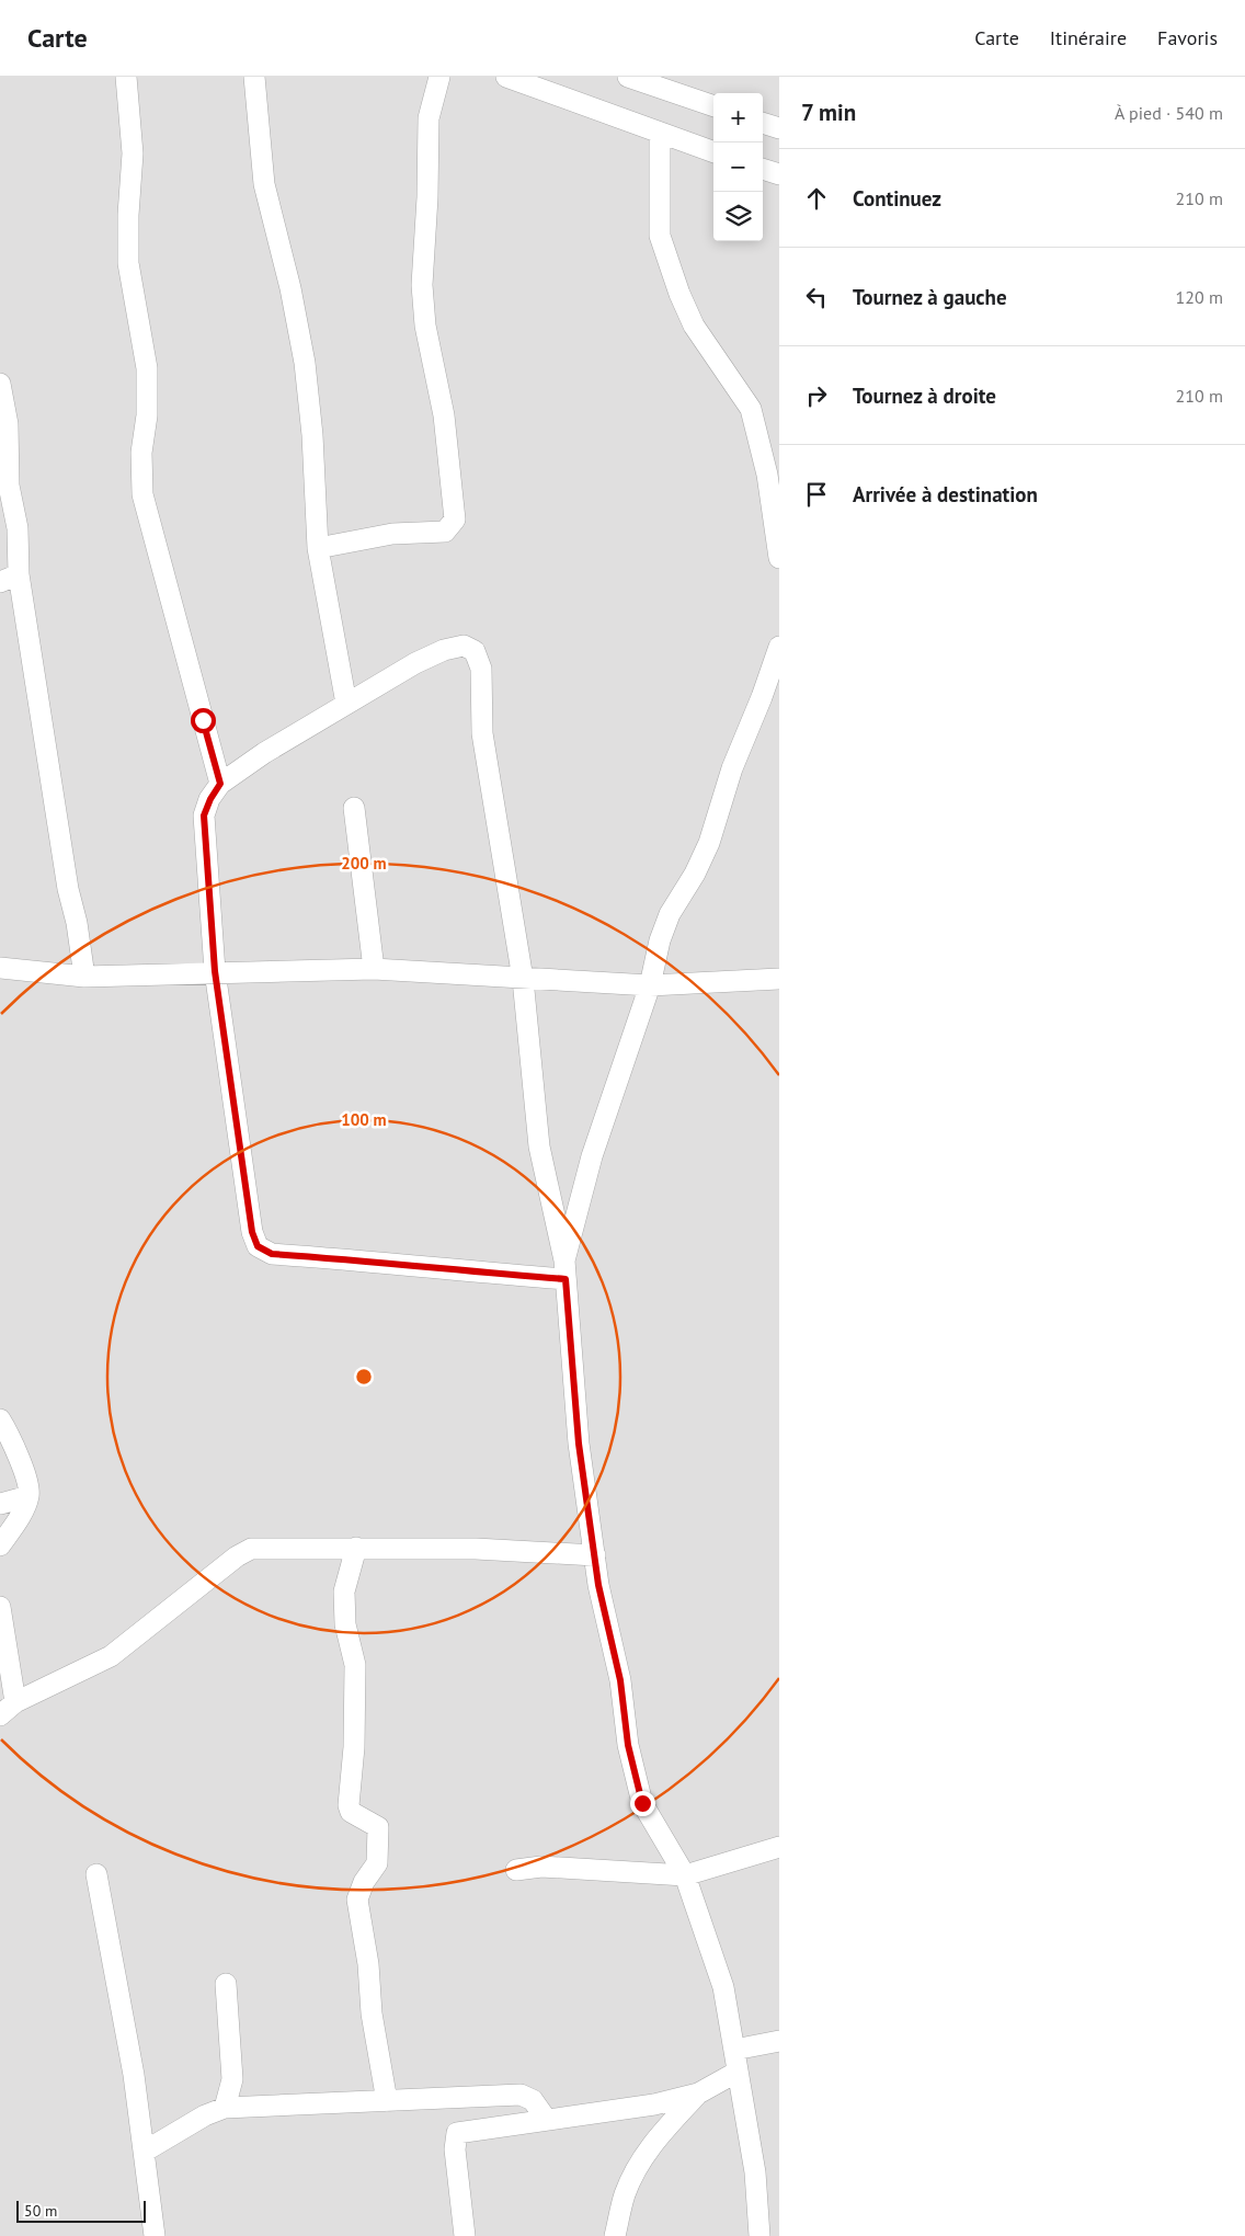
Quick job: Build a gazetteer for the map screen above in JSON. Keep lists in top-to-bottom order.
{
  "scale_bar": "50 m",
  "page": {
    "header": "Carte",
    "nav": ["Carte", "Itinéraire", "Favoris"],
    "heading": ["7 min", "À pied · 540 m"],
    "map_buttons": ["+", "−"],
    "list": [
      ["Continuez", "210 m"],
      ["Tournez à gauche", "120 m"],
      ["Tournez à droite", "210 m"],
      "Arrivée à destination"
    ],
    "scale": "50 m"
  },
  "rings": ["200 m", "100 m"]
}
